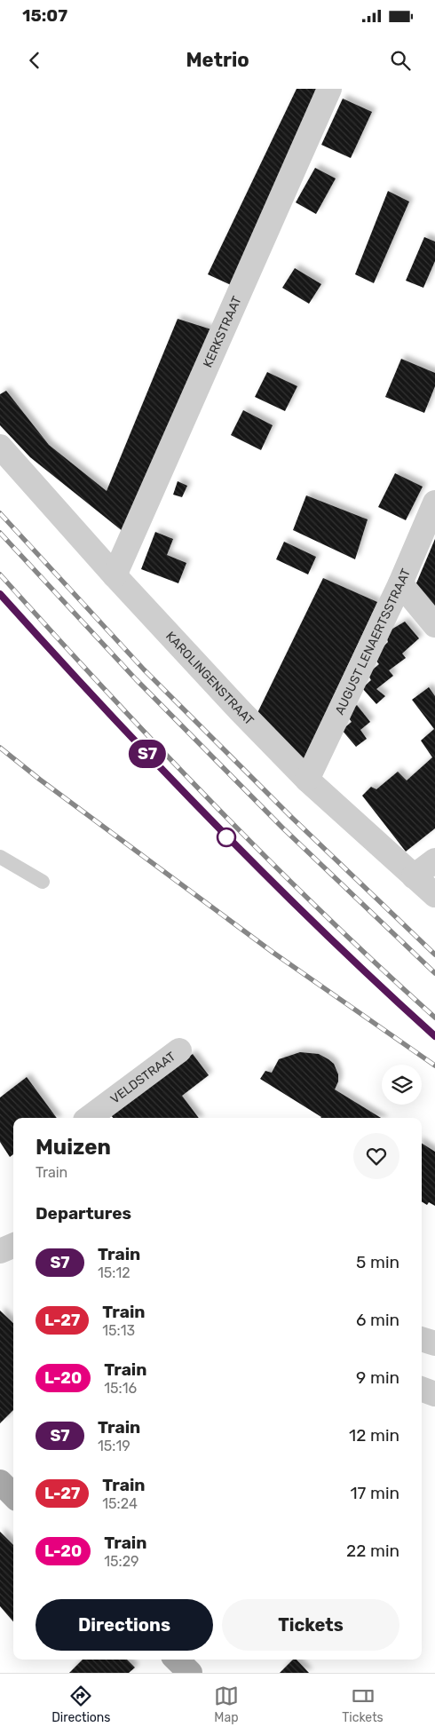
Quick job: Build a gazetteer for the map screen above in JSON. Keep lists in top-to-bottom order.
{
  "streets": {
    "street": [
      "KERKSTRAAT",
      "AUGUST LENAERTSSTRAAT",
      "KAROLINGENSTRAAT",
      "VELDSTRAAT"
    ]
  },
  "crossings": [
    ["KERKSTRAAT", "KAROLINGENSTRAAT"],
    ["AUGUST LENAERTSSTRAAT", "KAROLINGENSTRAAT"]
  ],
  "page": {
    "status": "15:07",
    "header": "Metrio",
    "on_map": "S7",
    "heading": [
      ["Muizen", "Train"],
      "Departures"
    ],
    "list": [
      {
        "mark": "S7",
        "name": "Train",
        "note": "15:12",
        "value": "5 min"
      },
      {
        "mark": "L-27",
        "name": "Train",
        "note": "15:13",
        "value": "6 min"
      },
      {
        "mark": "L-20",
        "name": "Train",
        "note": "15:16",
        "value": "9 min"
      },
      {
        "mark": "S7",
        "name": "Train",
        "note": "15:19",
        "value": "12 min"
      },
      {
        "mark": "L-27",
        "name": "Train",
        "note": "15:24",
        "value": "17 min"
      },
      {
        "mark": "L-20",
        "name": "Train",
        "note": "15:29",
        "value": "22 min"
      }
    ],
    "buttons": ["Directions", "Tickets"],
    "tabs": ["Directions", "Map", "Tickets"]
  }
}
